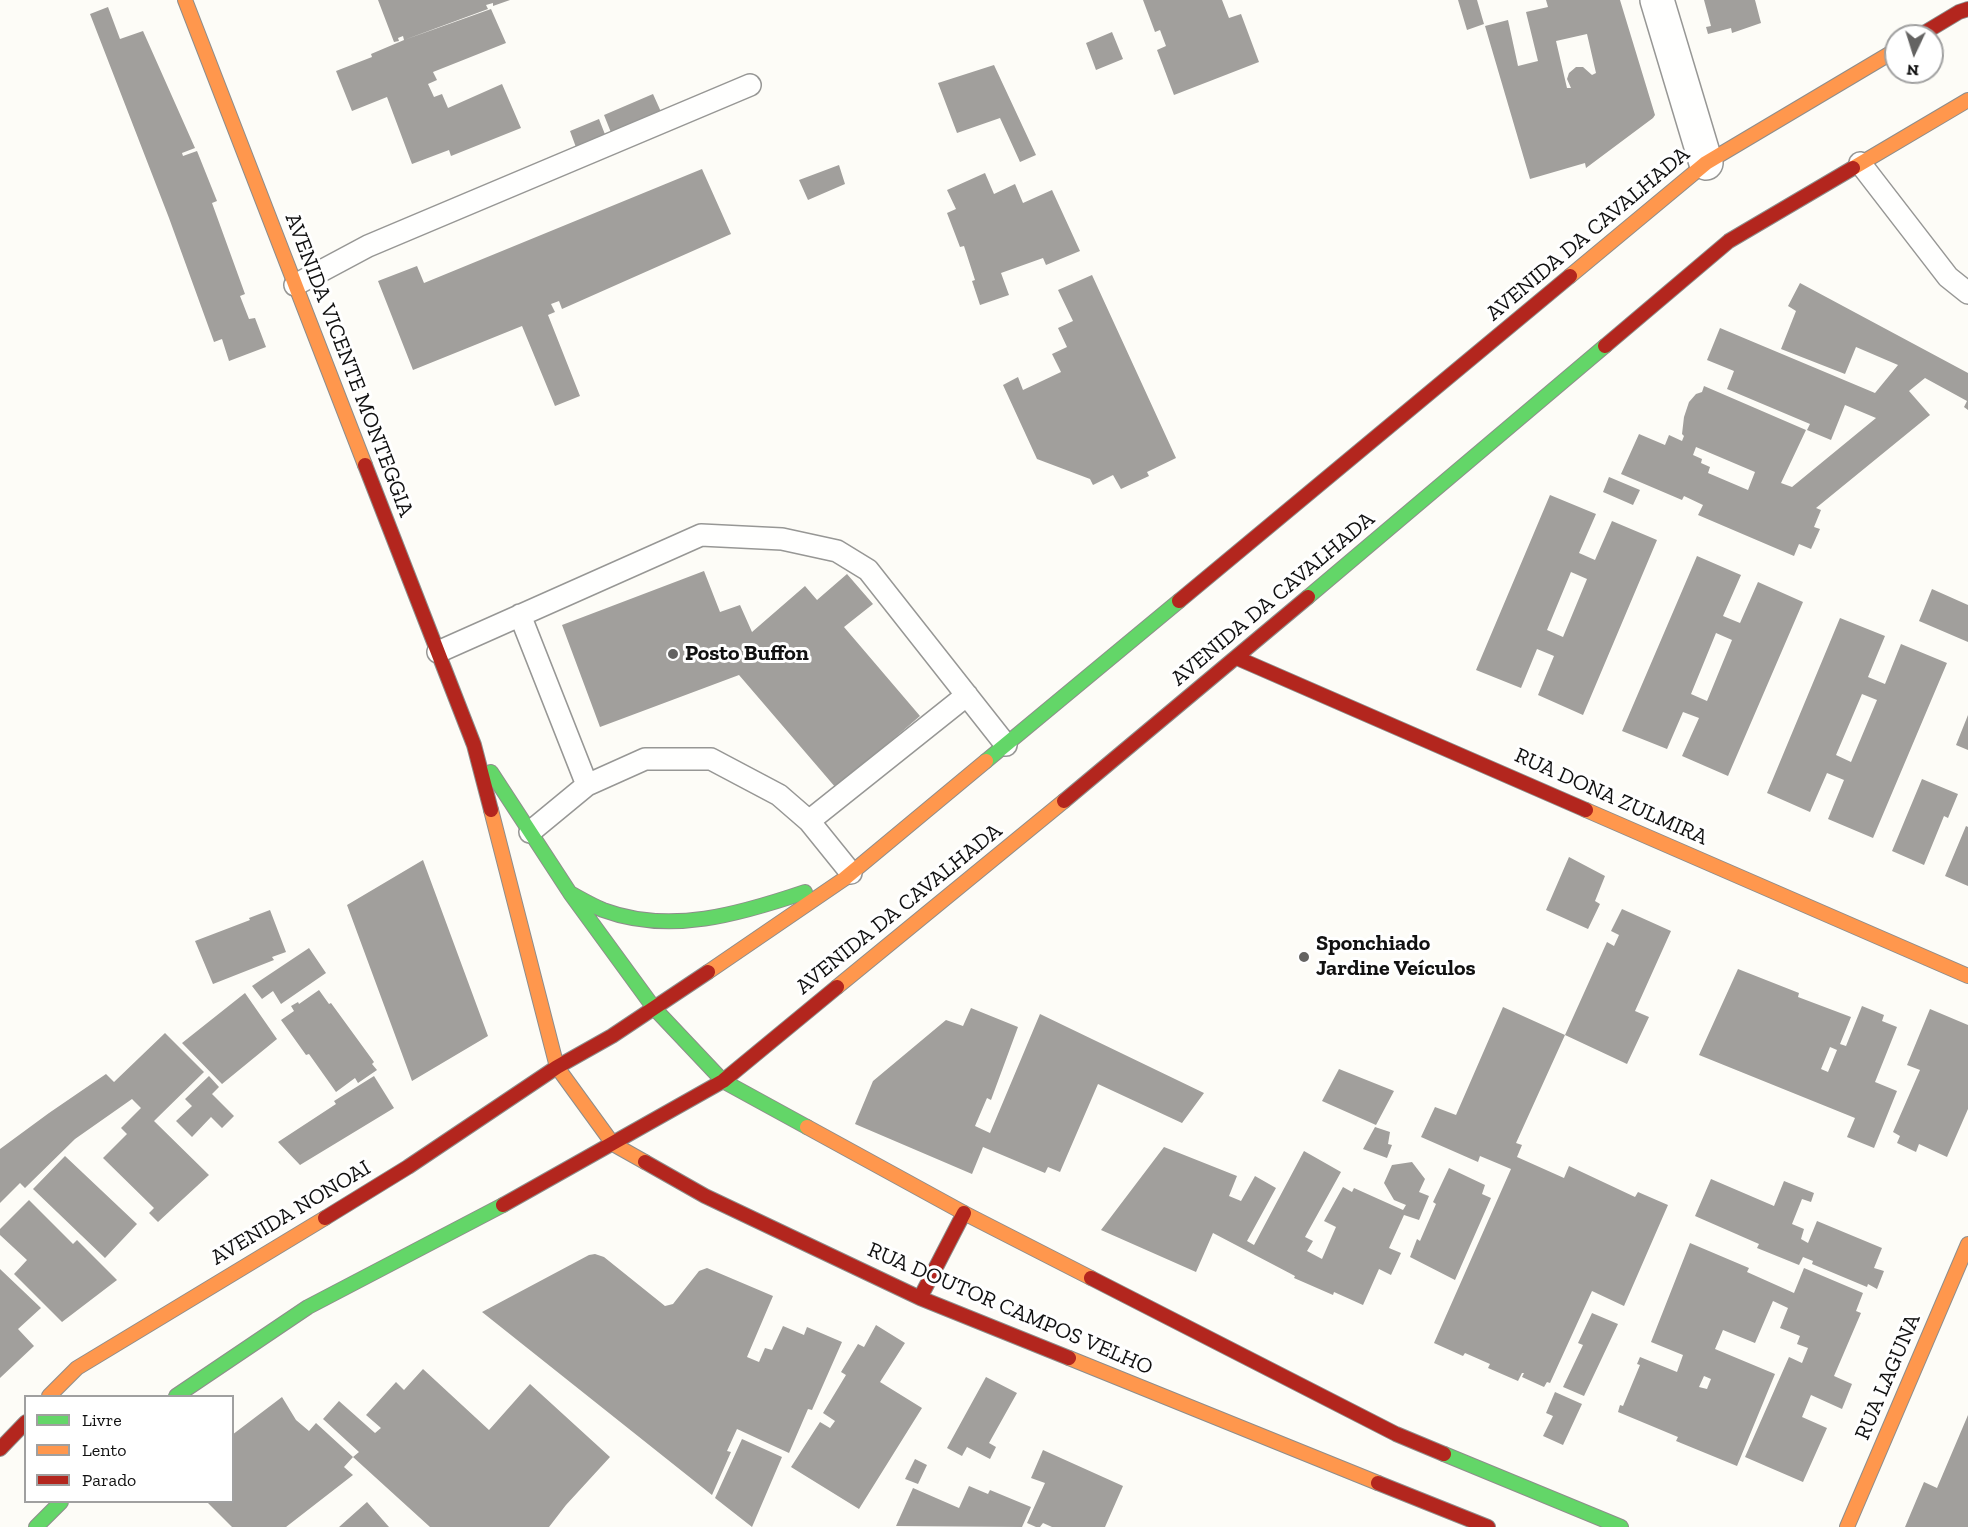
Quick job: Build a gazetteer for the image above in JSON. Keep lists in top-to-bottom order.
{
  "streets": {
    "main road": [
      "AVENIDA DA CAVALHADA",
      "AVENIDA VICENTE MONTEGGIA",
      "RUA DONA ZULMIRA",
      "AVENIDA NONOAI",
      "RUA DOUTOR CAMPOS VELHO",
      "RUA LAGUNA"
    ]
  },
  "crossings": [
    ["AVENIDA DA CAVALHADA", "AVENIDA VICENTE MONTEGGIA"],
    ["AVENIDA DA CAVALHADA", "RUA DONA ZULMIRA"],
    ["AVENIDA DA CAVALHADA", "AVENIDA NONOAI"],
    ["AVENIDA DA CAVALHADA", "RUA DOUTOR CAMPOS VELHO"],
    ["AVENIDA VICENTE MONTEGGIA", "AVENIDA NONOAI"],
    ["AVENIDA VICENTE MONTEGGIA", "RUA DOUTOR CAMPOS VELHO"],
    ["AVENIDA NONOAI", "RUA DOUTOR CAMPOS VELHO"]
  ],
  "places": ["Posto Buffon", "Sponchiado Jardine Veículos"],
  "legend": ["Livre", "Lento", "Parado"],
  "north": "bottom"
}
